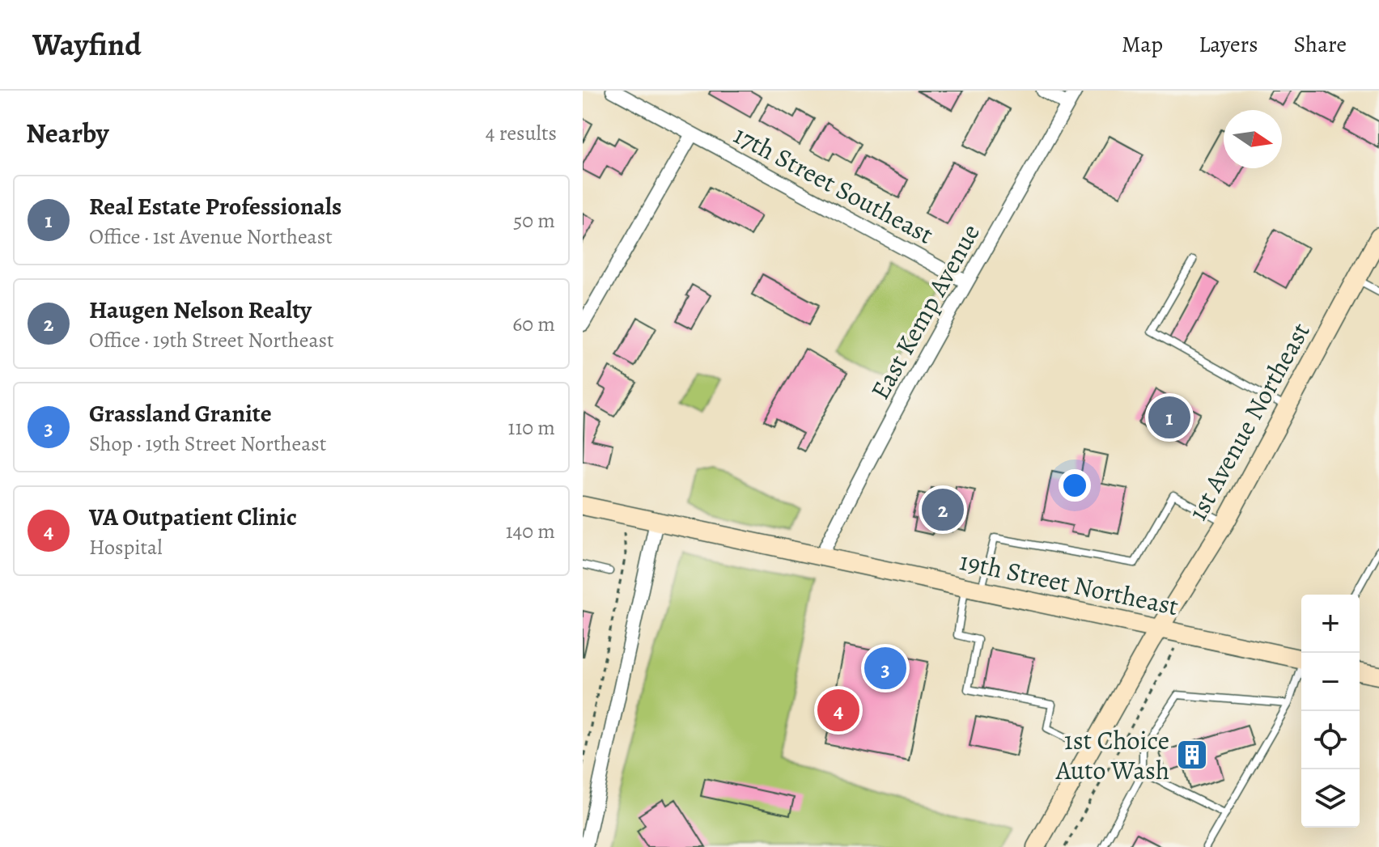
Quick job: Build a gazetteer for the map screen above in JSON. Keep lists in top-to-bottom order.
{
  "streets": {
    "main road": ["1st Avenue Northeast", "19th Street Northeast"],
    "street": ["17th Street Southeast", "East Kemp Avenue"]
  },
  "crossings": [
    ["17th Street Southeast", "East Kemp Avenue"],
    ["East Kemp Avenue", "19th Street Northeast"],
    ["1st Avenue Northeast", "19th Street Northeast"]
  ],
  "places": {
    "building": ["1st Choice Auto Wash"]
  },
  "north": "right",
  "page": {
    "header": "Wayfind",
    "nav": ["Map", "Layers", "Share"],
    "heading": ["Nearby", "4 results"],
    "list": [
      {
        "mark": "1",
        "name": "Real Estate Professionals",
        "note": "Office · 1st Avenue Northeast",
        "value": "50 m"
      },
      {
        "mark": "2",
        "name": "Haugen Nelson Realty",
        "note": "Office · 19th Street Northeast",
        "value": "60 m"
      },
      {
        "mark": "3",
        "name": "Grassland Granite",
        "note": "Shop · 19th Street Northeast",
        "value": "110 m"
      },
      {
        "mark": "4",
        "name": "VA Outpatient Clinic",
        "note": "Hospital",
        "value": "140 m"
      }
    ],
    "pins": [
      "1",
      "2",
      "3",
      "4"
    ],
    "map_buttons": ["+", "−"]
  }
}
